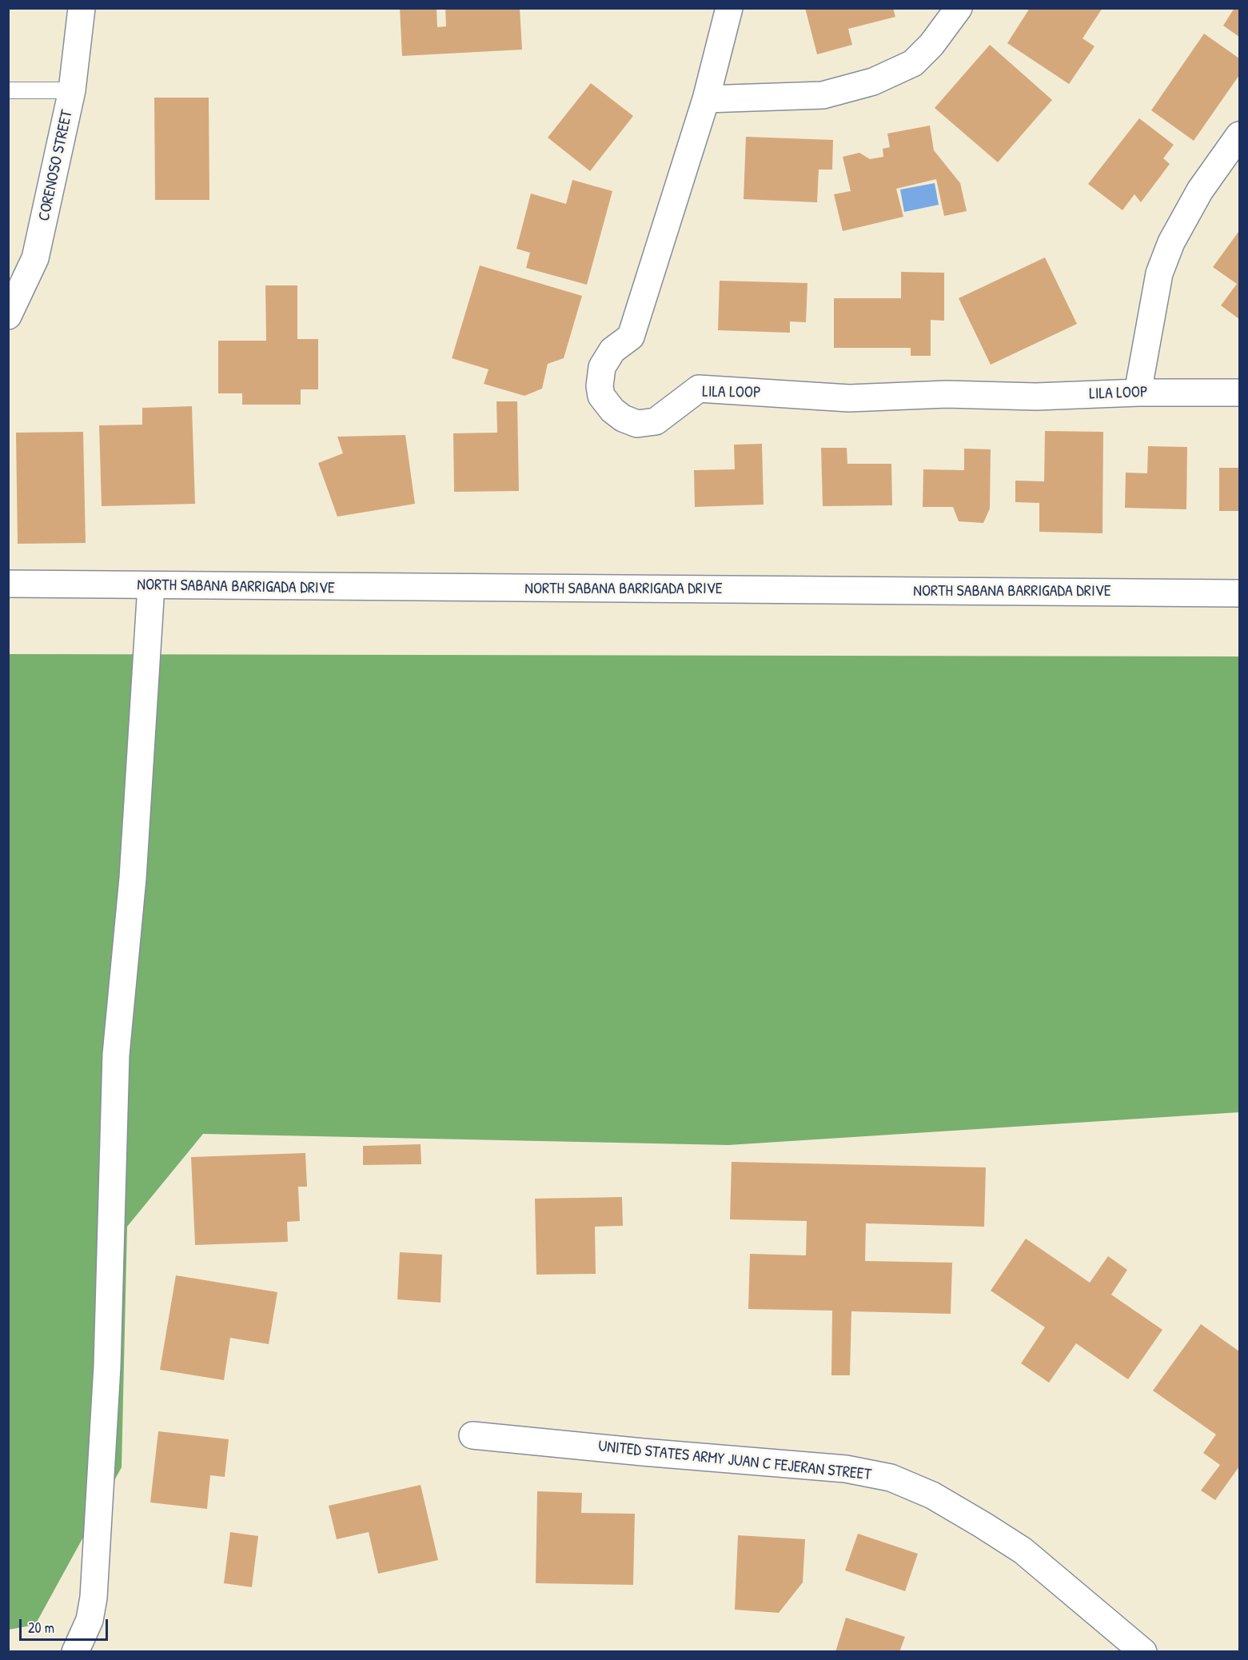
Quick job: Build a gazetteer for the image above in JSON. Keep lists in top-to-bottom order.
{
  "streets": {
    "street": [
      "CORENOSO STREET",
      "LILA LOOP",
      "NORTH SABANA BARRIGADA DRIVE",
      "UNITED STATES ARMY JUAN C FEJERAN STREET"
    ]
  },
  "scale_bar": "20 m"
}
